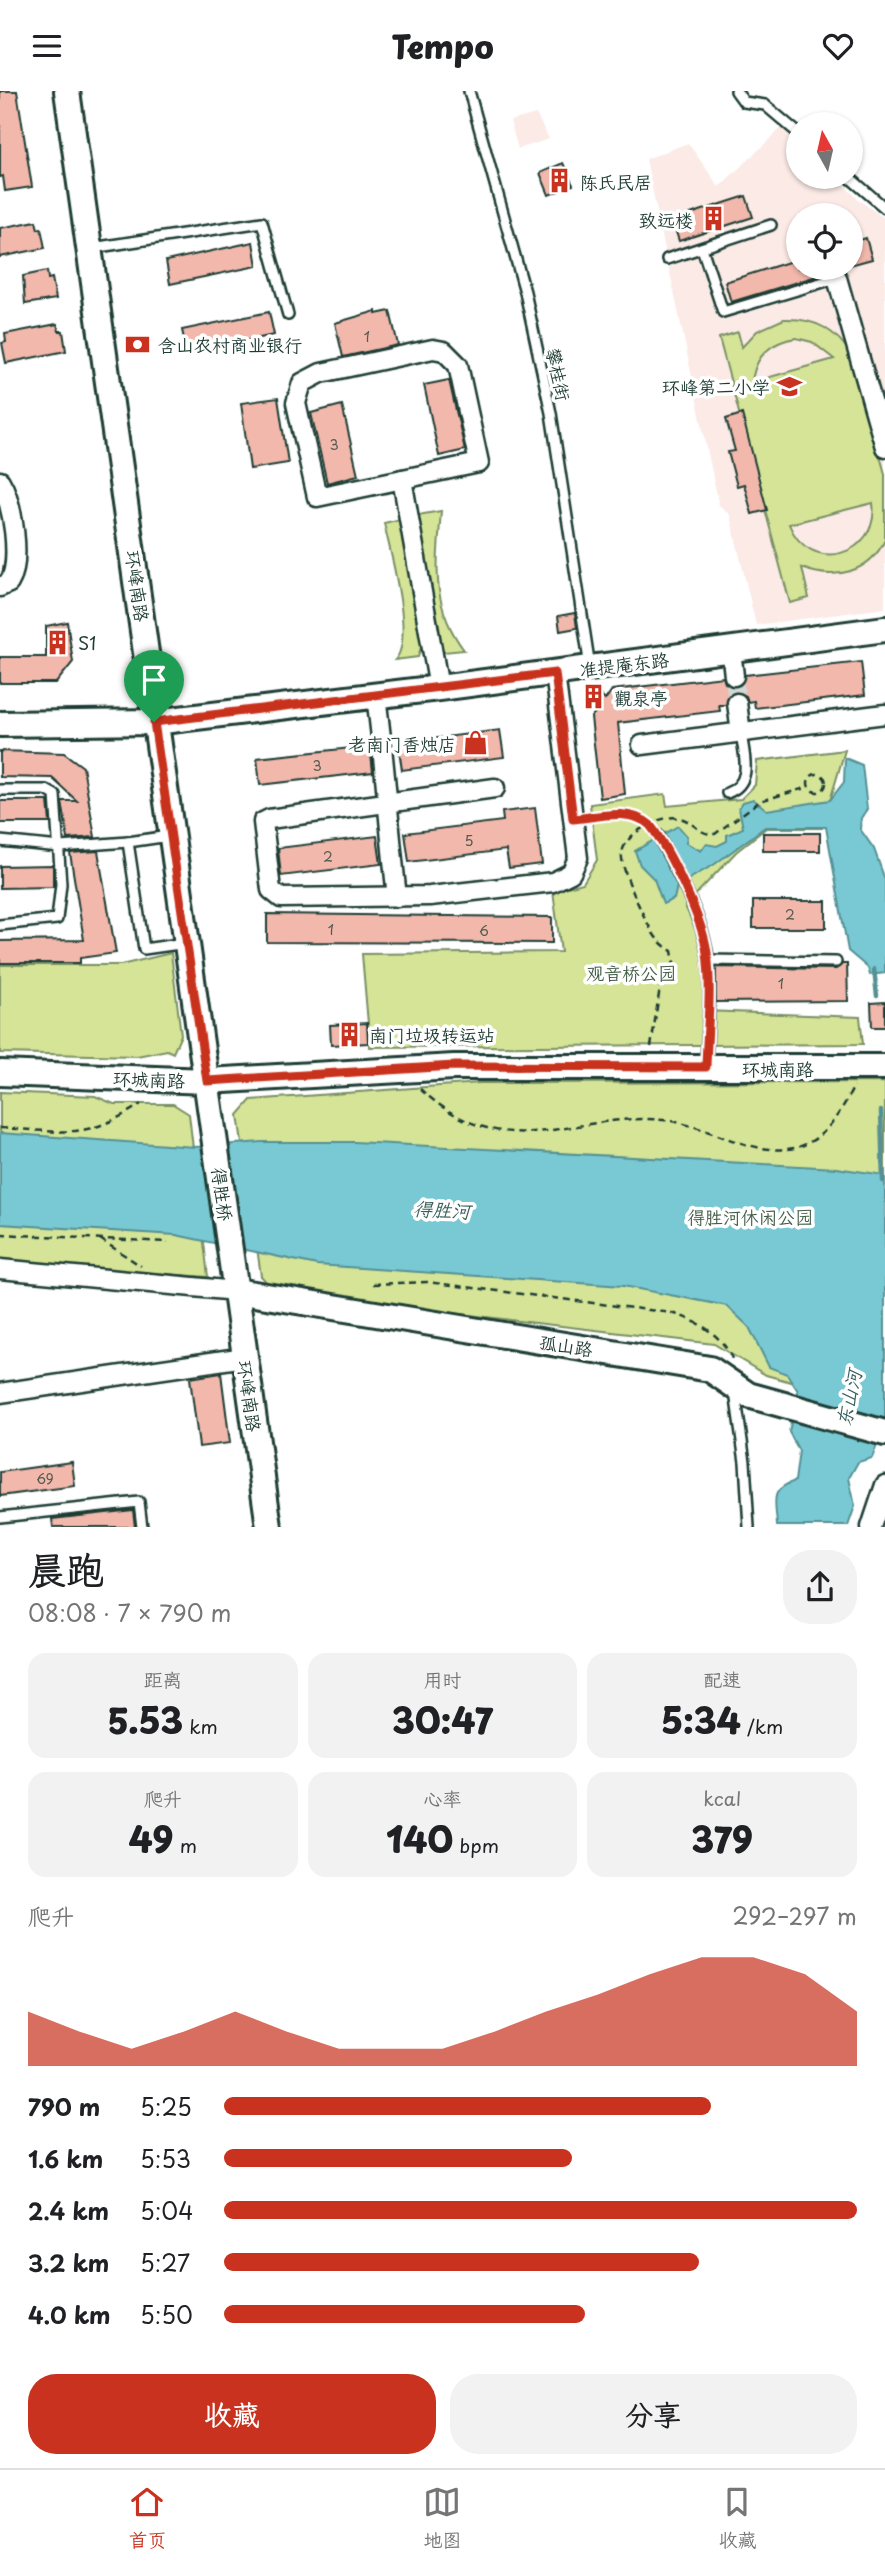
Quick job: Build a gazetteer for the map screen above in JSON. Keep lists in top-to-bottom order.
{
  "streets": {
    "main road": [
      "环峰南路",
      "准提庵东路",
      "环城南路",
      "得胜桥",
      "孤山路"
    ],
    "lane": ["攀桂街"]
  },
  "crossings": [
    ["攀桂街", "准提庵东路"],
    ["环峰南路", "准提庵东路"],
    ["环峰南路", "环城南路"],
    ["环峰南路", "得胜桥"],
    ["环峰南路", "孤山路"]
  ],
  "water": ["得胜河", "东山河"],
  "parks": ["观音桥公园", "得胜河休闲公园"],
  "places": {
    "building": [
      "陈氏民居",
      "致远楼",
      "S1",
      "觀泉亭",
      "南门垃圾转运站"
    ],
    "bank": ["含山农村商业银行"],
    "school or university": ["环峰第二小学"],
    "shop": ["老南门香烛店"]
  },
  "house_numbers": [
    "1",
    "3",
    "3",
    "5",
    "2",
    "2",
    "1",
    "6",
    "1",
    "69"
  ],
  "north": "top",
  "page": {
    "header": "Tempo",
    "heading": ["晨跑", "08:08 · 7 × 790 m"],
    "stats": [
      ["距离", "5.53 km"],
      ["用时", "30:47"],
      ["配速", "5:34 /km"],
      ["爬升", "49 m"],
      ["心率", "140 bpm"],
      ["kcal", "379"]
    ],
    "chart": ["爬升", "292–297 m"],
    "list": [
      {
        "name": "790 m",
        "note": "5:25"
      },
      {
        "name": "1.6 km",
        "note": "5:53"
      },
      {
        "name": "2.4 km",
        "note": "5:04"
      },
      {
        "name": "3.2 km",
        "note": "5:27"
      },
      {
        "name": "4.0 km",
        "note": "5:50"
      }
    ],
    "buttons": ["收藏", "分享"],
    "tabs": ["首页", "地图", "收藏"]
  }
}
